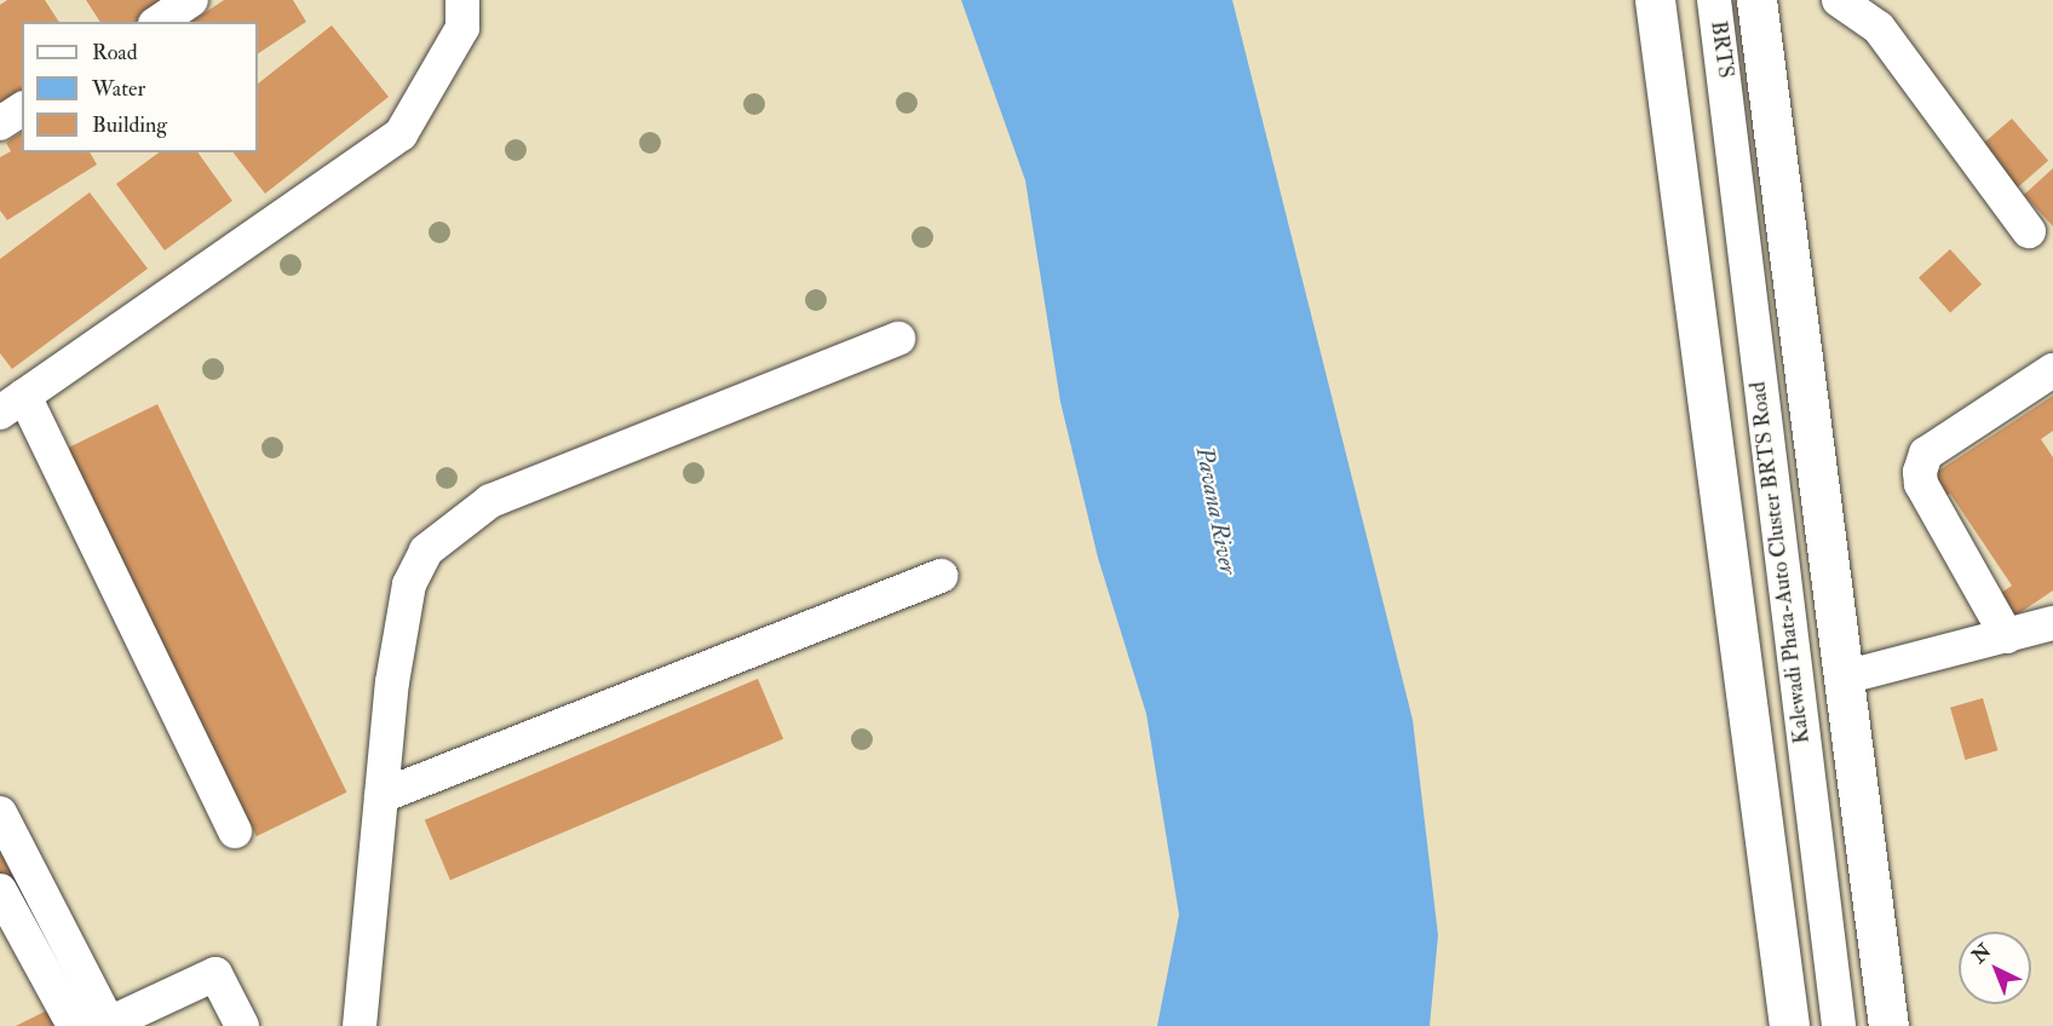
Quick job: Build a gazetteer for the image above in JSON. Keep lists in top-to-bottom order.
{
  "streets": {
    "street": ["BRTS", "Kalewadi Phata-Auto Cluster BRTS Road"]
  },
  "crossings": [
    ["BRTS", "Kalewadi Phata-Auto Cluster BRTS Road"]
  ],
  "water": ["Pavana River"],
  "legend": ["Road", "Water", "Building"],
  "north": "top left"
}
